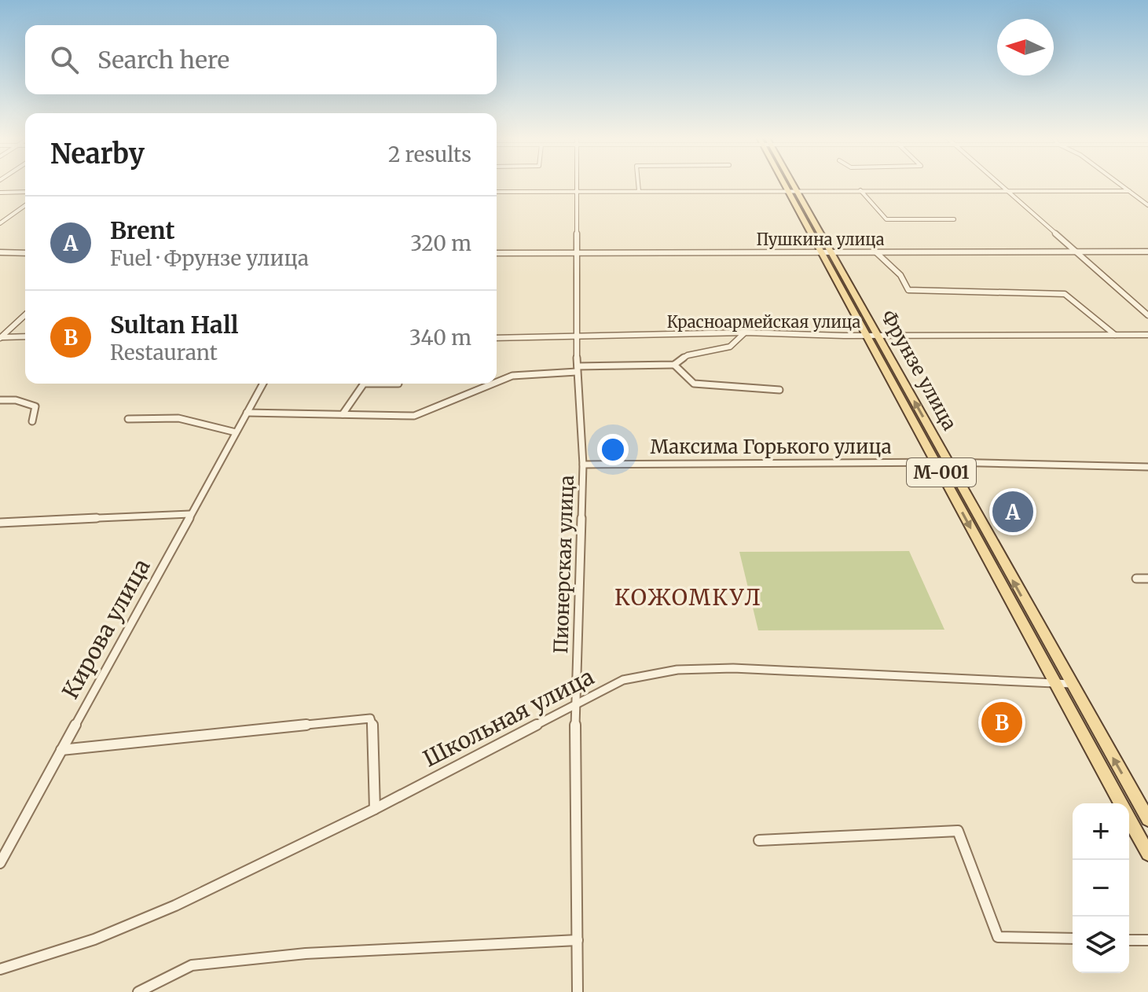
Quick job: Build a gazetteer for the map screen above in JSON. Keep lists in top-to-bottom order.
{
  "streets": {
    "main road": ["Фрунзе улица", "M-001"],
    "street": [
      "Пушкина улица",
      "Красноармейская улица",
      "Максима Горького улица",
      "Пионерская улица",
      "Кирова улица",
      "Школьная улица"
    ]
  },
  "crossings": [
    ["Пушкина улица", "Фрунзе улица"],
    ["Пушкина улица", "Пионерская улица"],
    ["Красноармейская улица", "Фрунзе улица"],
    ["Красноармейская улица", "Пионерская улица"],
    ["Фрунзе улица", "Максима Горького улица"],
    ["Фрунзе улица", "Школьная улица"],
    ["Максима Горького улица", "Пионерская улица"],
    ["Пионерская улица", "Школьная улица"]
  ],
  "districts": ["КОЖОМКУЛ"],
  "north": "left",
  "page": {
    "search": "Search here",
    "heading": ["Nearby", "2 results"],
    "list": [
      {
        "mark": "A",
        "name": "Brent",
        "note": "Fuel · Фрунзе улица",
        "value": "320 m"
      },
      {
        "mark": "B",
        "name": "Sultan Hall",
        "note": "Restaurant",
        "value": "340 m"
      }
    ],
    "pins": ["A", "B"],
    "map_buttons": ["+", "−"]
  }
}
